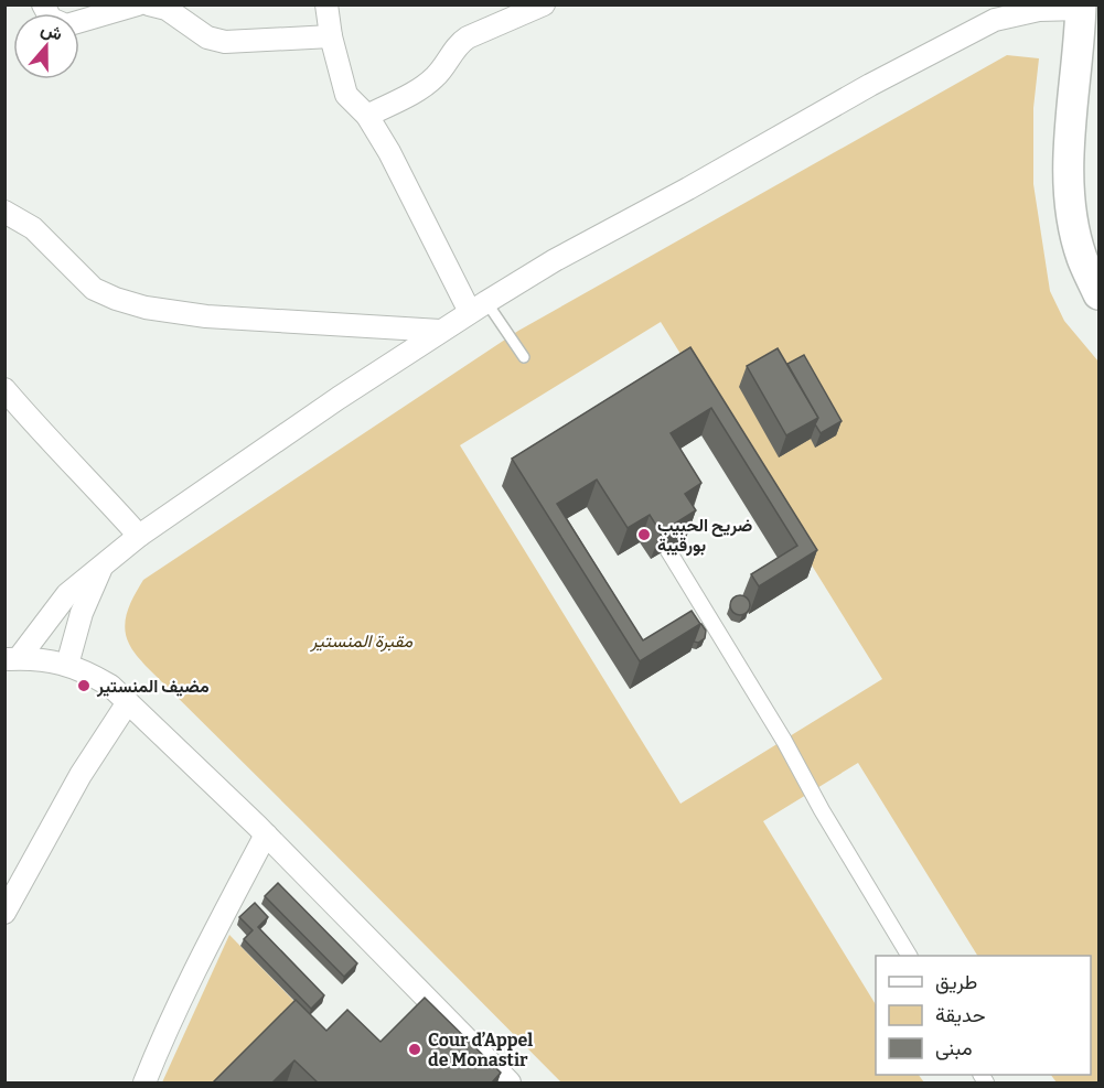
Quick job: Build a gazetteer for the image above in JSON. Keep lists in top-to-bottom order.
{
  "parks": ["مقبرة المنستير"],
  "places": ["ضريح الحبيب بورقيبة", "مضيف المنستير", "Cour d’Appel de Monastir"],
  "legend": ["طريق", "حديقة", "مبنى"],
  "north": "top"
}
